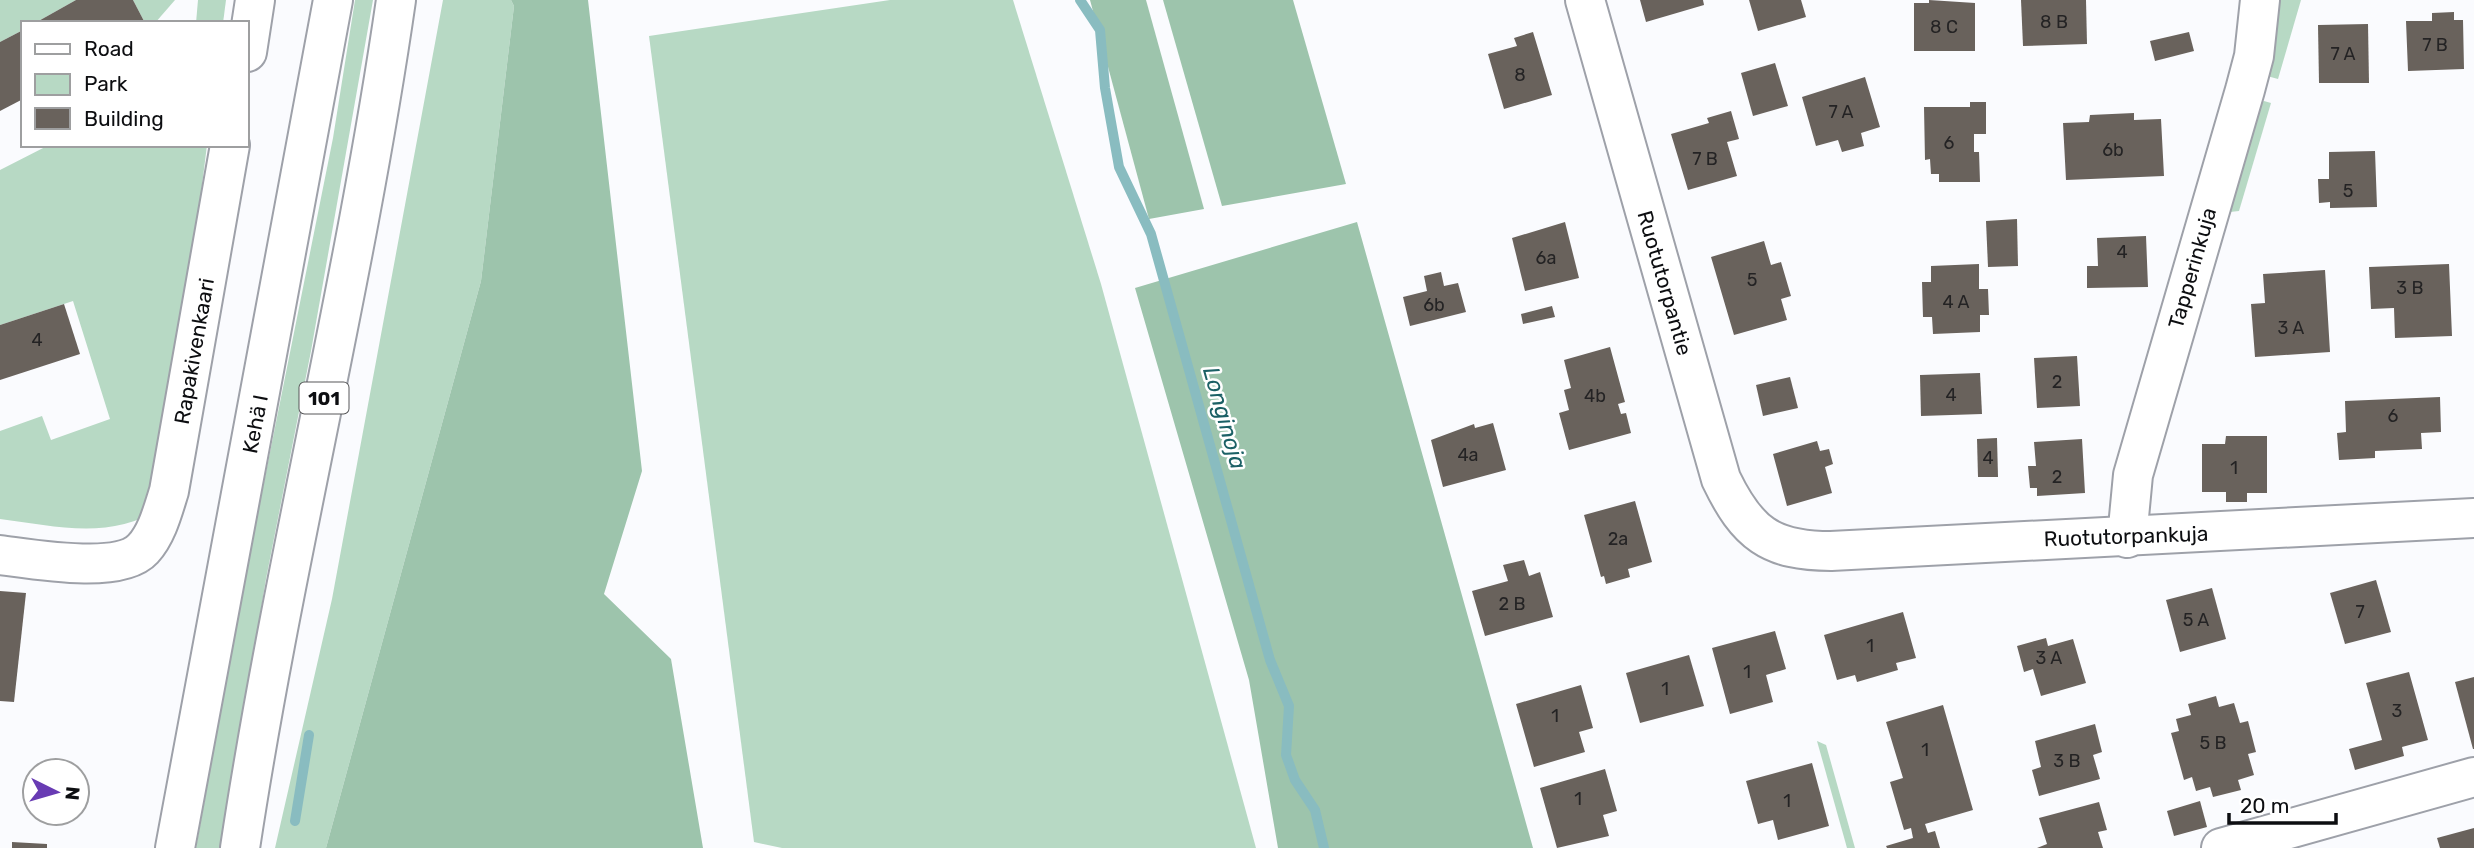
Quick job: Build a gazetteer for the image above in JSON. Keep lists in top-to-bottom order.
{
  "streets": {
    "main road": [
      "Tapperinkuja",
      "Ruotutorpantie",
      "Rapakivenkaari",
      "101",
      "Kehä I",
      "Ruotutorpankuja"
    ]
  },
  "crossings": [
    ["Tapperinkuja", "Ruotutorpankuja"],
    ["Ruotutorpantie", "Ruotutorpankuja"]
  ],
  "water": ["Longinoja"],
  "house_numbers": [
    "8 B",
    "8 C",
    "7 B",
    "7 A",
    "8",
    "7 A",
    "6",
    "6b",
    "7 B",
    "5",
    "4",
    "6a",
    "5",
    "3 B",
    "4 A",
    "6b",
    "3 A",
    "4",
    "2",
    "4",
    "4b",
    "6",
    "4a",
    "4",
    "1",
    "2",
    "2a",
    "2 B",
    "7",
    "5 A",
    "1",
    "3 A",
    "1",
    "1",
    "3",
    "1",
    "5 B",
    "1",
    "3 B",
    "1",
    "1"
  ],
  "legend": ["Road", "Park", "Building"],
  "scale_bar": "20 m",
  "north": "right"
}
